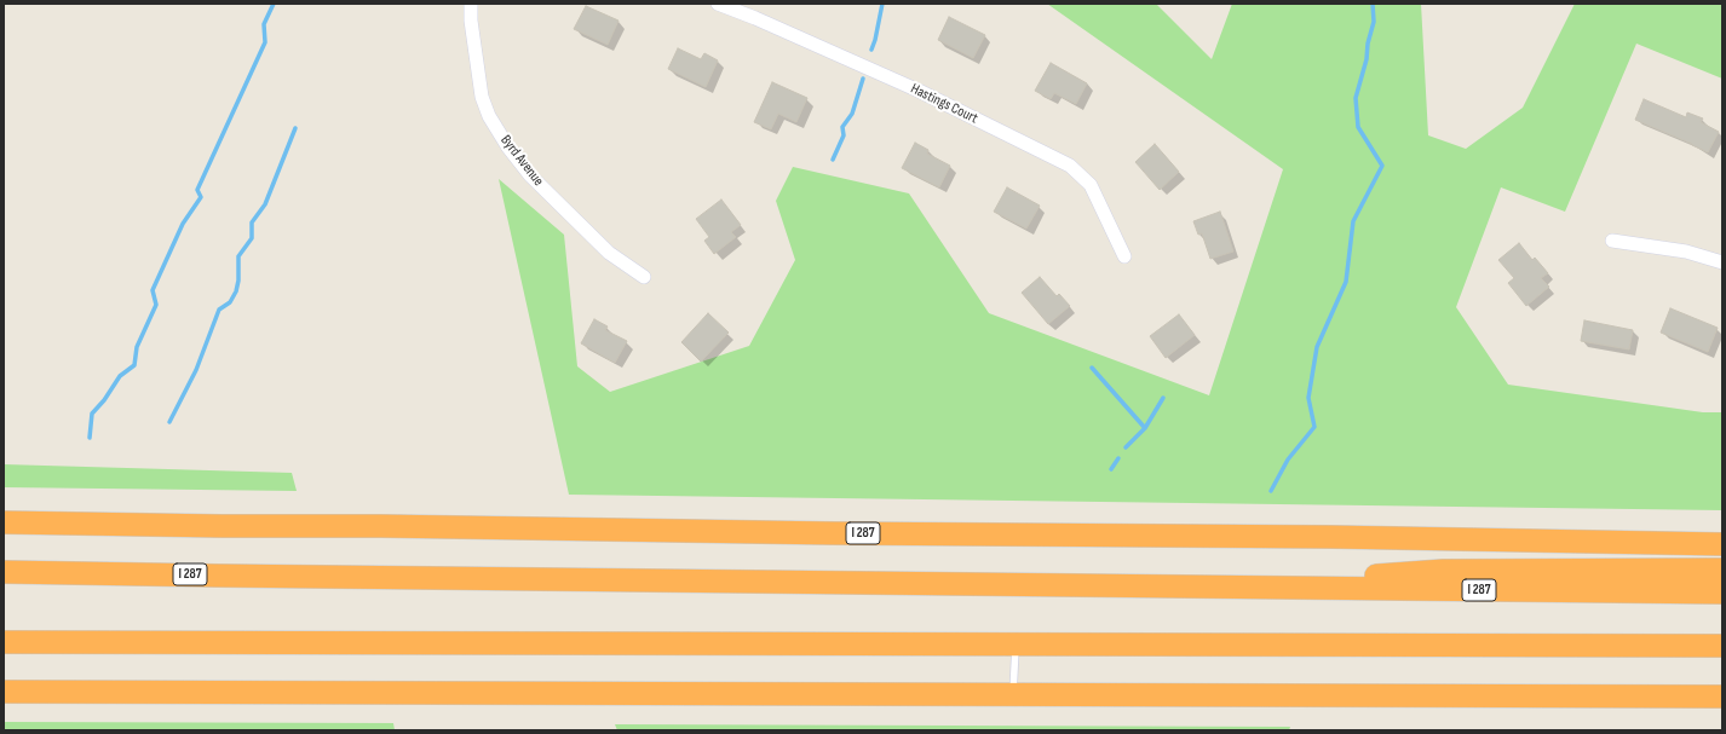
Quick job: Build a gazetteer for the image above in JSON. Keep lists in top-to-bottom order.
{
  "streets": {
    "highway": ["I 287"],
    "street": ["Hastings Court", "Byrd Avenue"]
  }
}
